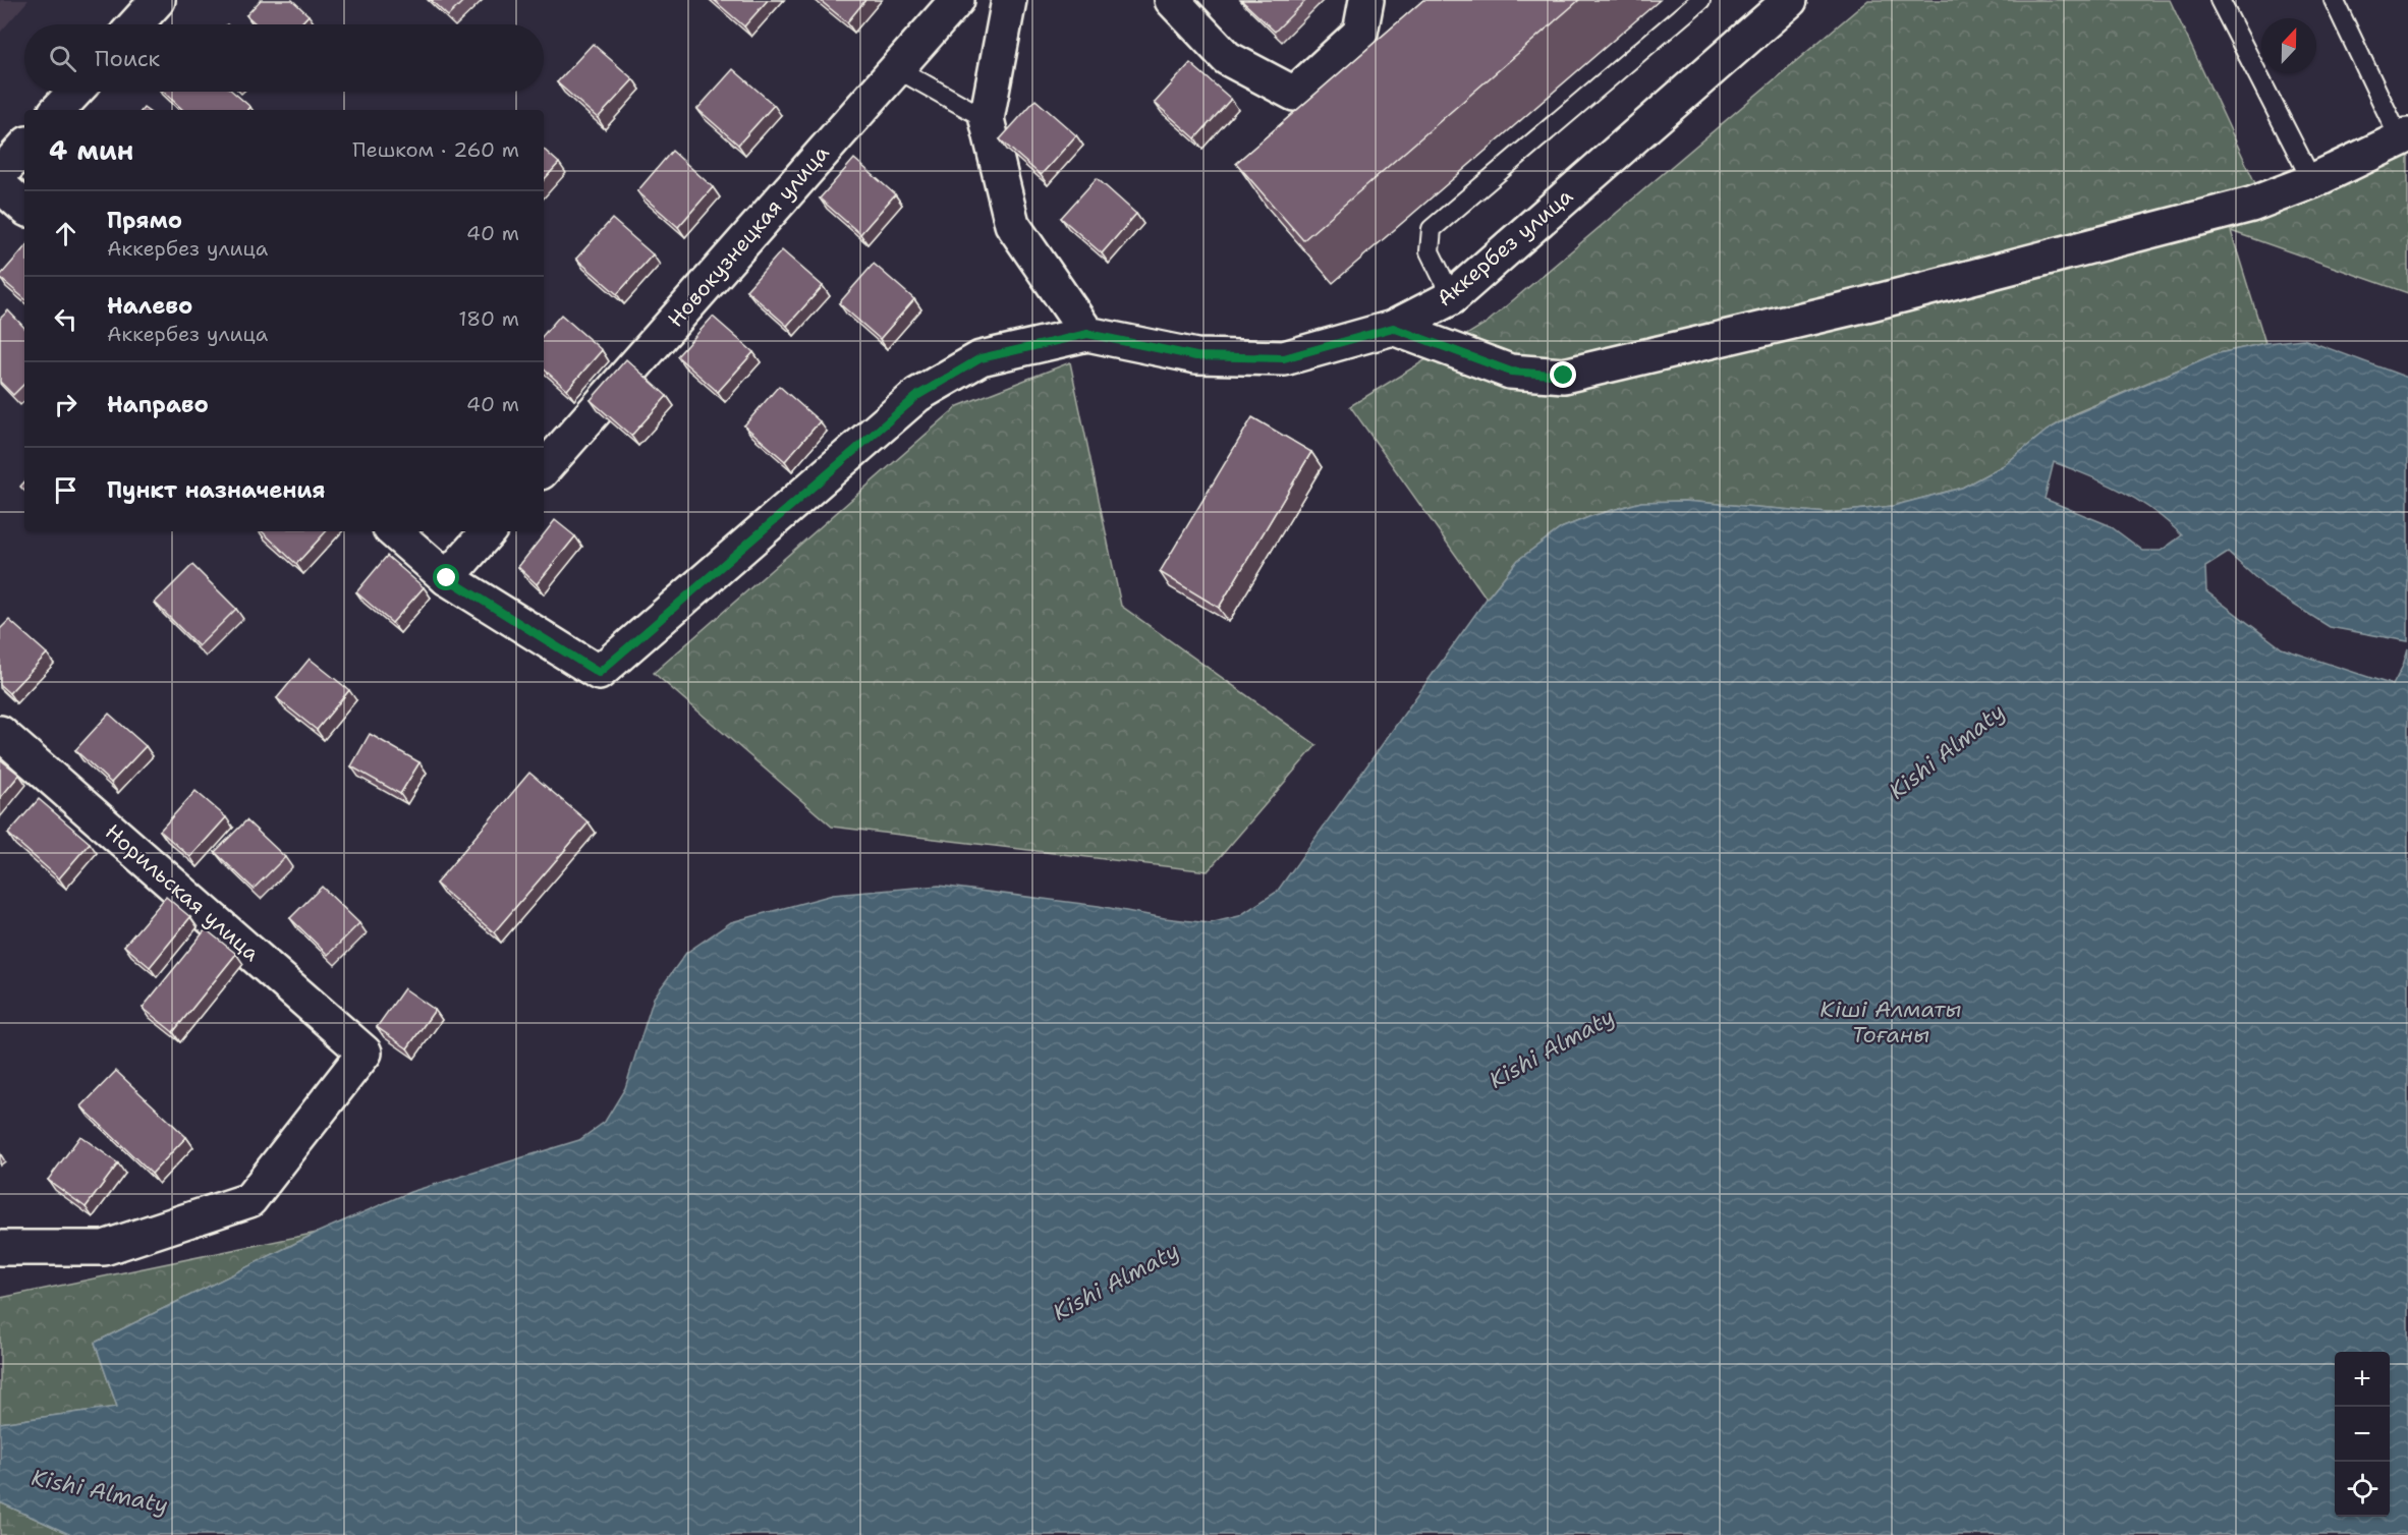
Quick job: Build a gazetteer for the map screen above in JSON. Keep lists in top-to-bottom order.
{
  "streets": {
    "street": ["Новокузнецкая улица", "Аккербез улица", "Норильская улица"]
  },
  "water": ["Kіshі Almaty", "Кіші Алматы Тоғаны"],
  "north": "top",
  "page": {
    "search": "Поиск",
    "heading": ["4 мин", "Пешком · 260 m"],
    "list": [
      ["Прямо", "Аккербез улица", "40 m"],
      ["Налево", "Аккербез улица", "180 m"],
      ["Направо", "40 m"],
      "Пункт назначения"
    ],
    "map_buttons": ["+", "−"]
  }
}
